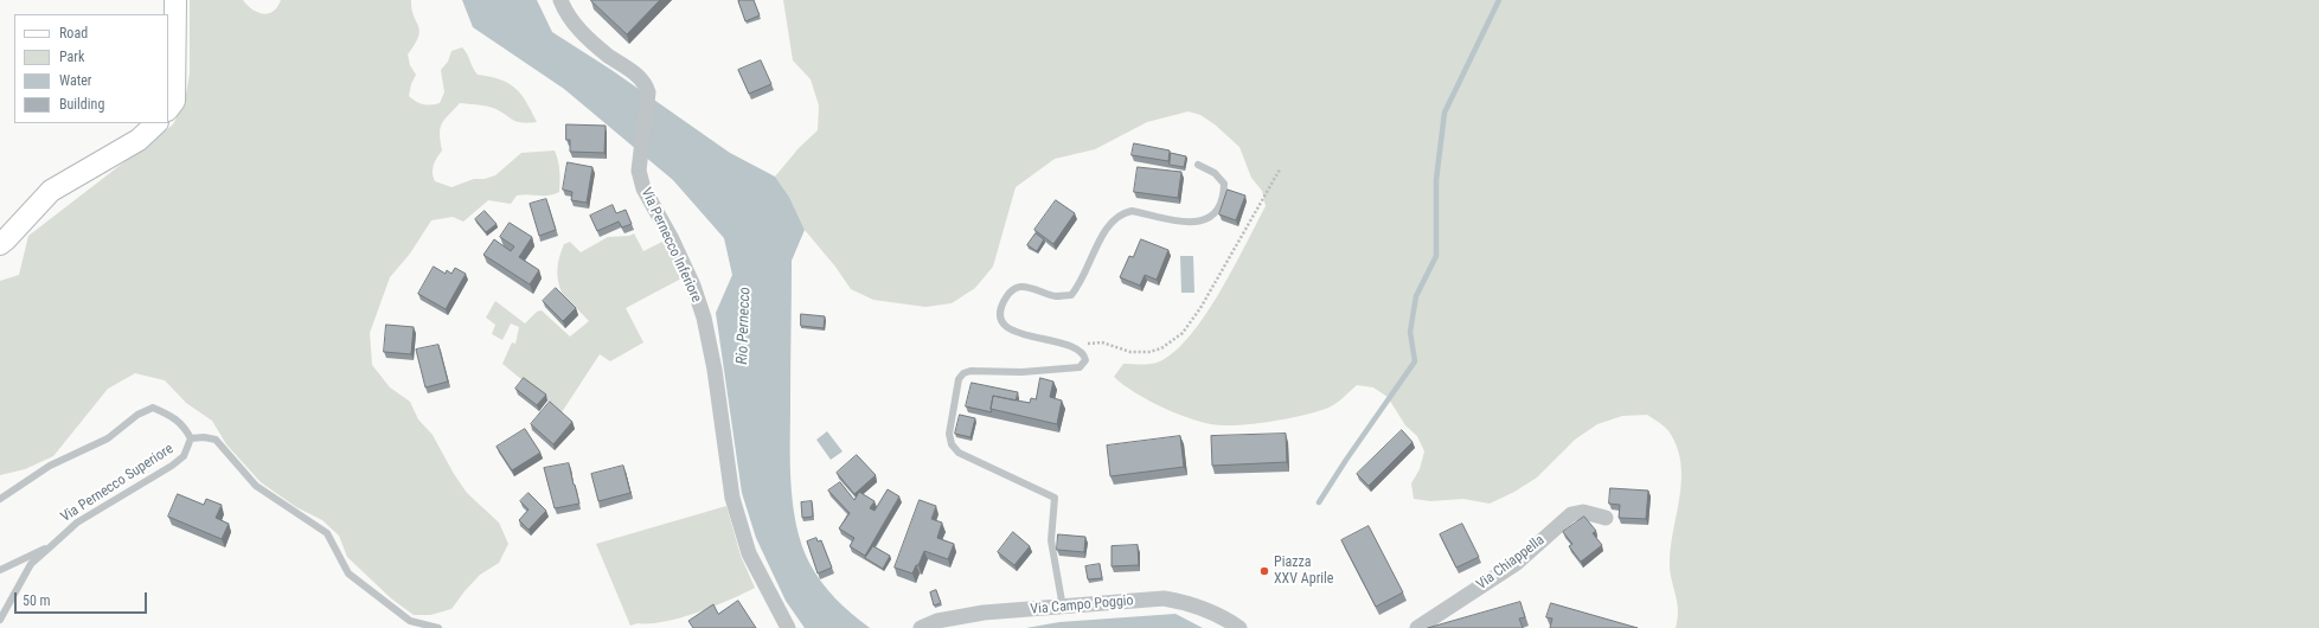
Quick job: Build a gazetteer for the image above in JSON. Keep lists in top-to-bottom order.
{
  "streets": {
    "street": ["Via Pernecco Inferiore", "Via Chiappella", "Via Campo Poggio"],
    "lane": ["Via Pernecco Superiore"]
  },
  "water": ["Rio Pernecco"],
  "places": ["Piazza XXV Aprile"],
  "legend": [
    "Road",
    "Park",
    "Water",
    "Building"
  ],
  "scale_bar": "50 m"
}
